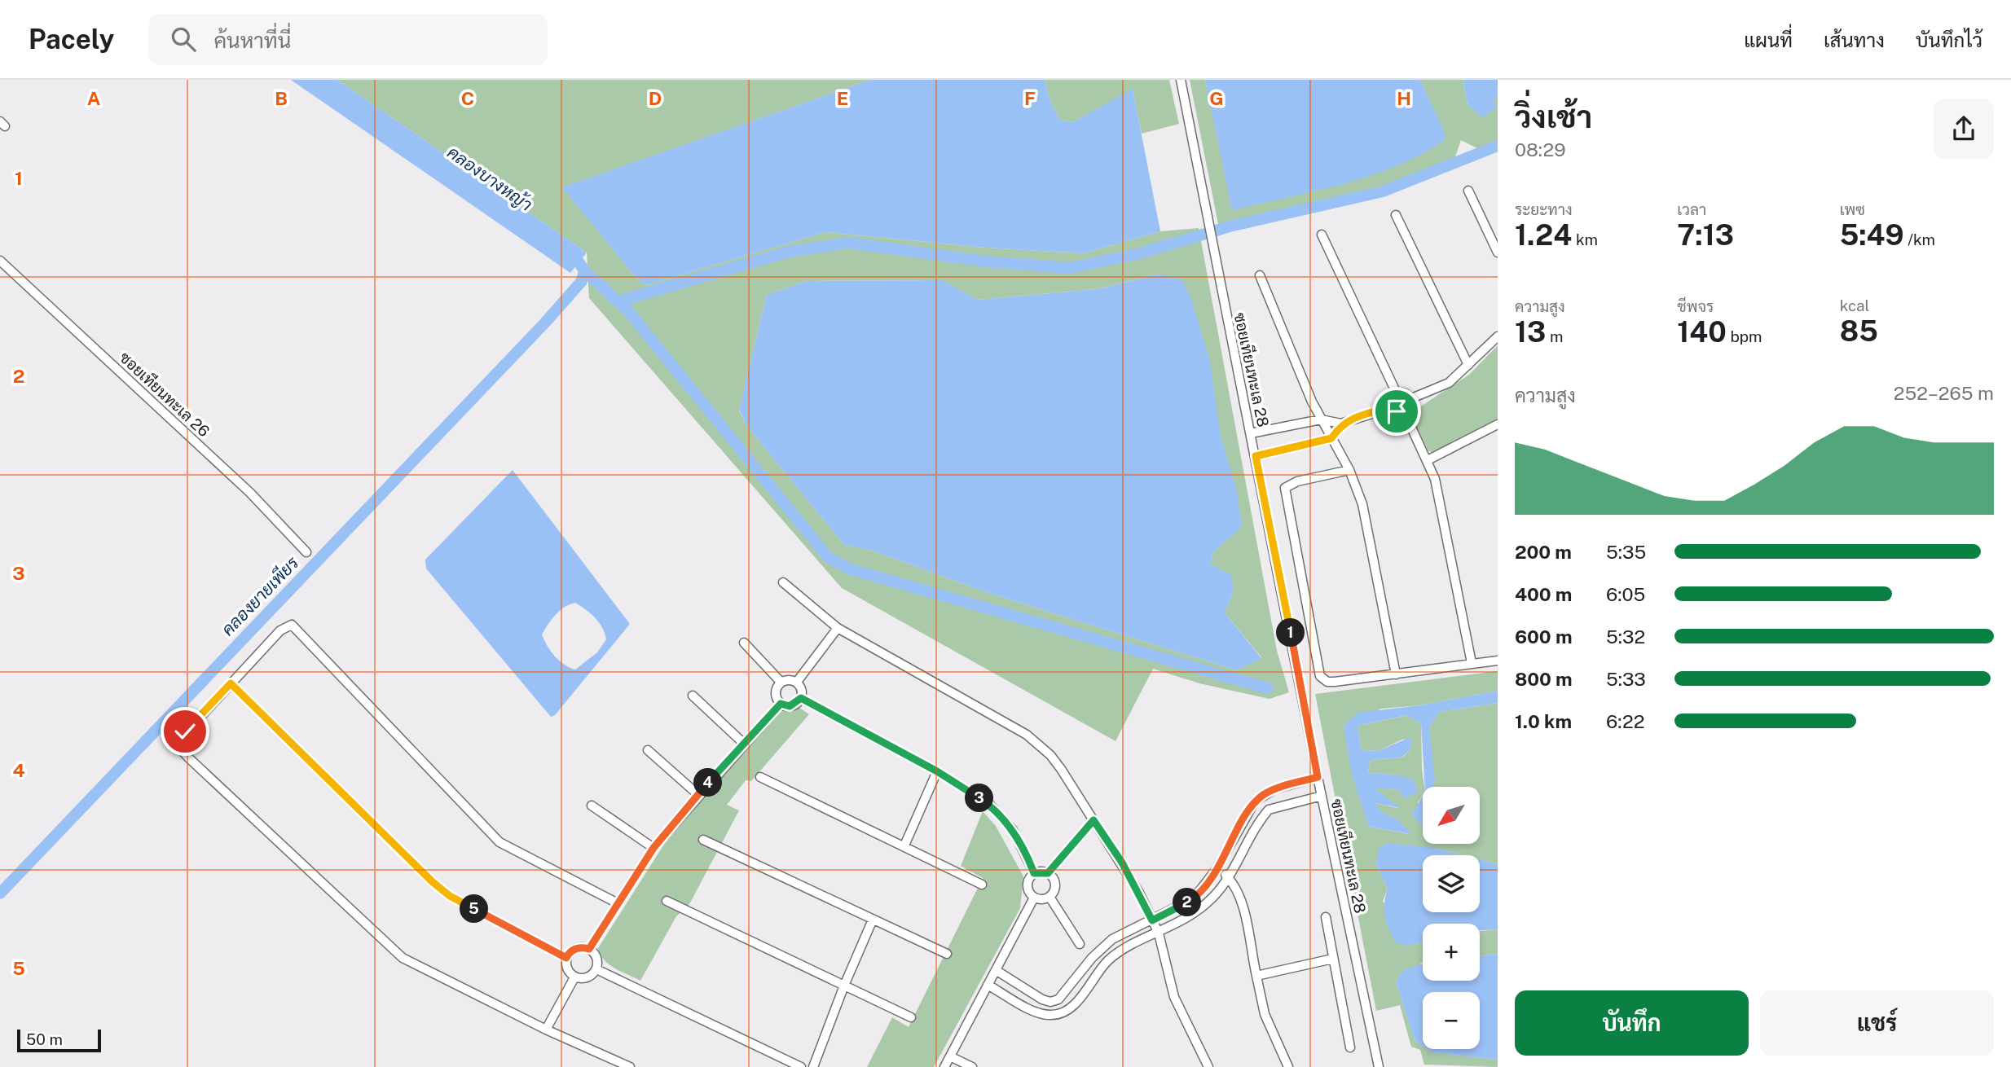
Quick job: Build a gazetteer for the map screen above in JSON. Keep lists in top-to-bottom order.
{
  "streets": {
    "street": ["ซอยเทียนทะเล 28", "ซอยเทียนทะเล 26"]
  },
  "water": ["คลองบางหญ้า", "คลองยายเพียร"],
  "scale_bar": "50 m",
  "north": "bottom left",
  "page": {
    "header": "Pacely",
    "search": "ค้นหาที่นี่",
    "nav": ["แผนที่", "เส้นทาง", "บันทึกไว้"],
    "heading": ["วิ่งเช้า", "08:29"],
    "stats": [
      ["ระยะทาง", "1.24 km"],
      ["เวลา", "7:13"],
      ["เพซ", "5:49 /km"],
      ["ความสูง", "13 m"],
      ["ชีพจร", "140 bpm"],
      ["kcal", "85"]
    ],
    "chart": ["ความสูง", "252–265 m"],
    "list": [
      {
        "name": "200 m",
        "note": "5:35"
      },
      {
        "name": "400 m",
        "note": "6:05"
      },
      {
        "name": "600 m",
        "note": "5:32"
      },
      {
        "name": "800 m",
        "note": "5:33"
      },
      {
        "name": "1.0 km",
        "note": "6:22"
      }
    ],
    "pins": [
      "1",
      "4",
      "3",
      "2",
      "5"
    ],
    "map_buttons": ["+", "−"],
    "buttons": ["บันทึก", "แชร์"],
    "scale": "50 m"
  },
  "grid": {
    "columns": [
      "A",
      "B",
      "C",
      "D",
      "E",
      "F",
      "G",
      "H"
    ],
    "rows": [
      "1",
      "2",
      "3",
      "4",
      "5"
    ]
  }
}
